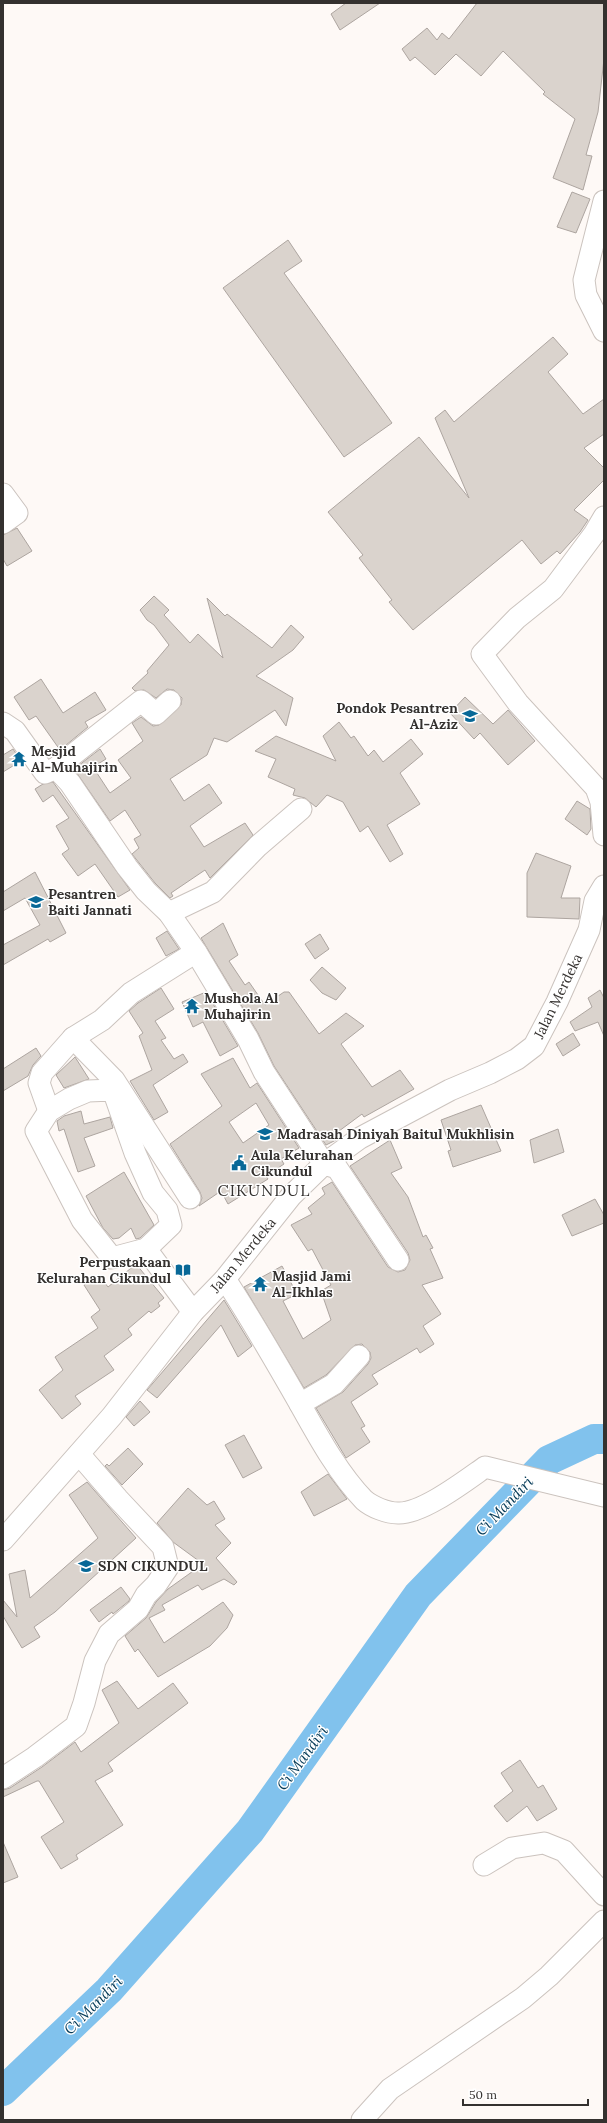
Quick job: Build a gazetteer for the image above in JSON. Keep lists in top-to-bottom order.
{
  "streets": {
    "street": ["Jalan Merdeka"]
  },
  "districts": ["CIKUNDUL"],
  "water": ["Ci Mandiri"],
  "places": {
    "school or university": [
      "Pondok Pesantren Al-Aziz",
      "Pesantren Baiti Jannati",
      "Madrasah Diniyah Baitul Mukhlisin",
      "SDN CIKUNDUL"
    ],
    "temple": ["Mesjid Al-Muhajirin", "Mushola Al Muhajirin", "Masjid Jami Al-Ikhlas"],
    "public building": ["Aula Kelurahan Cikundul"],
    "library": ["Perpustakaan Kelurahan Cikundul"]
  },
  "scale_bar": "50 m"
}
